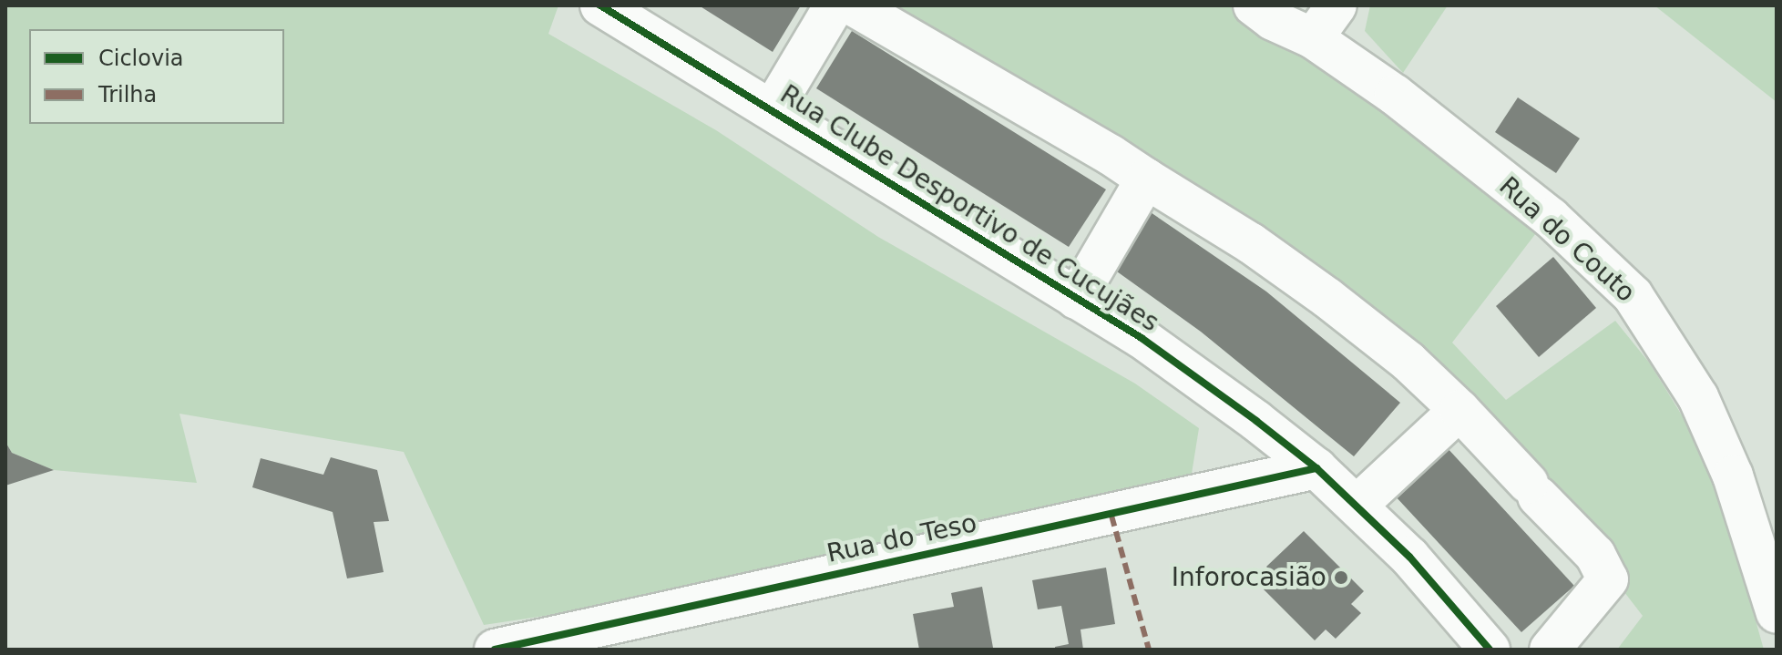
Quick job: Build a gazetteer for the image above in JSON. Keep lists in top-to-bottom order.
{
  "streets": {
    "street": ["Rua Clube Desportivo de Cucujães", "Rua do Couto", "Rua do Teso"]
  },
  "crossings": [
    ["Rua Clube Desportivo de Cucujães", "Rua do Teso"]
  ],
  "places": ["Inforocasião"],
  "legend": ["Ciclovia", "Trilha"]
}
